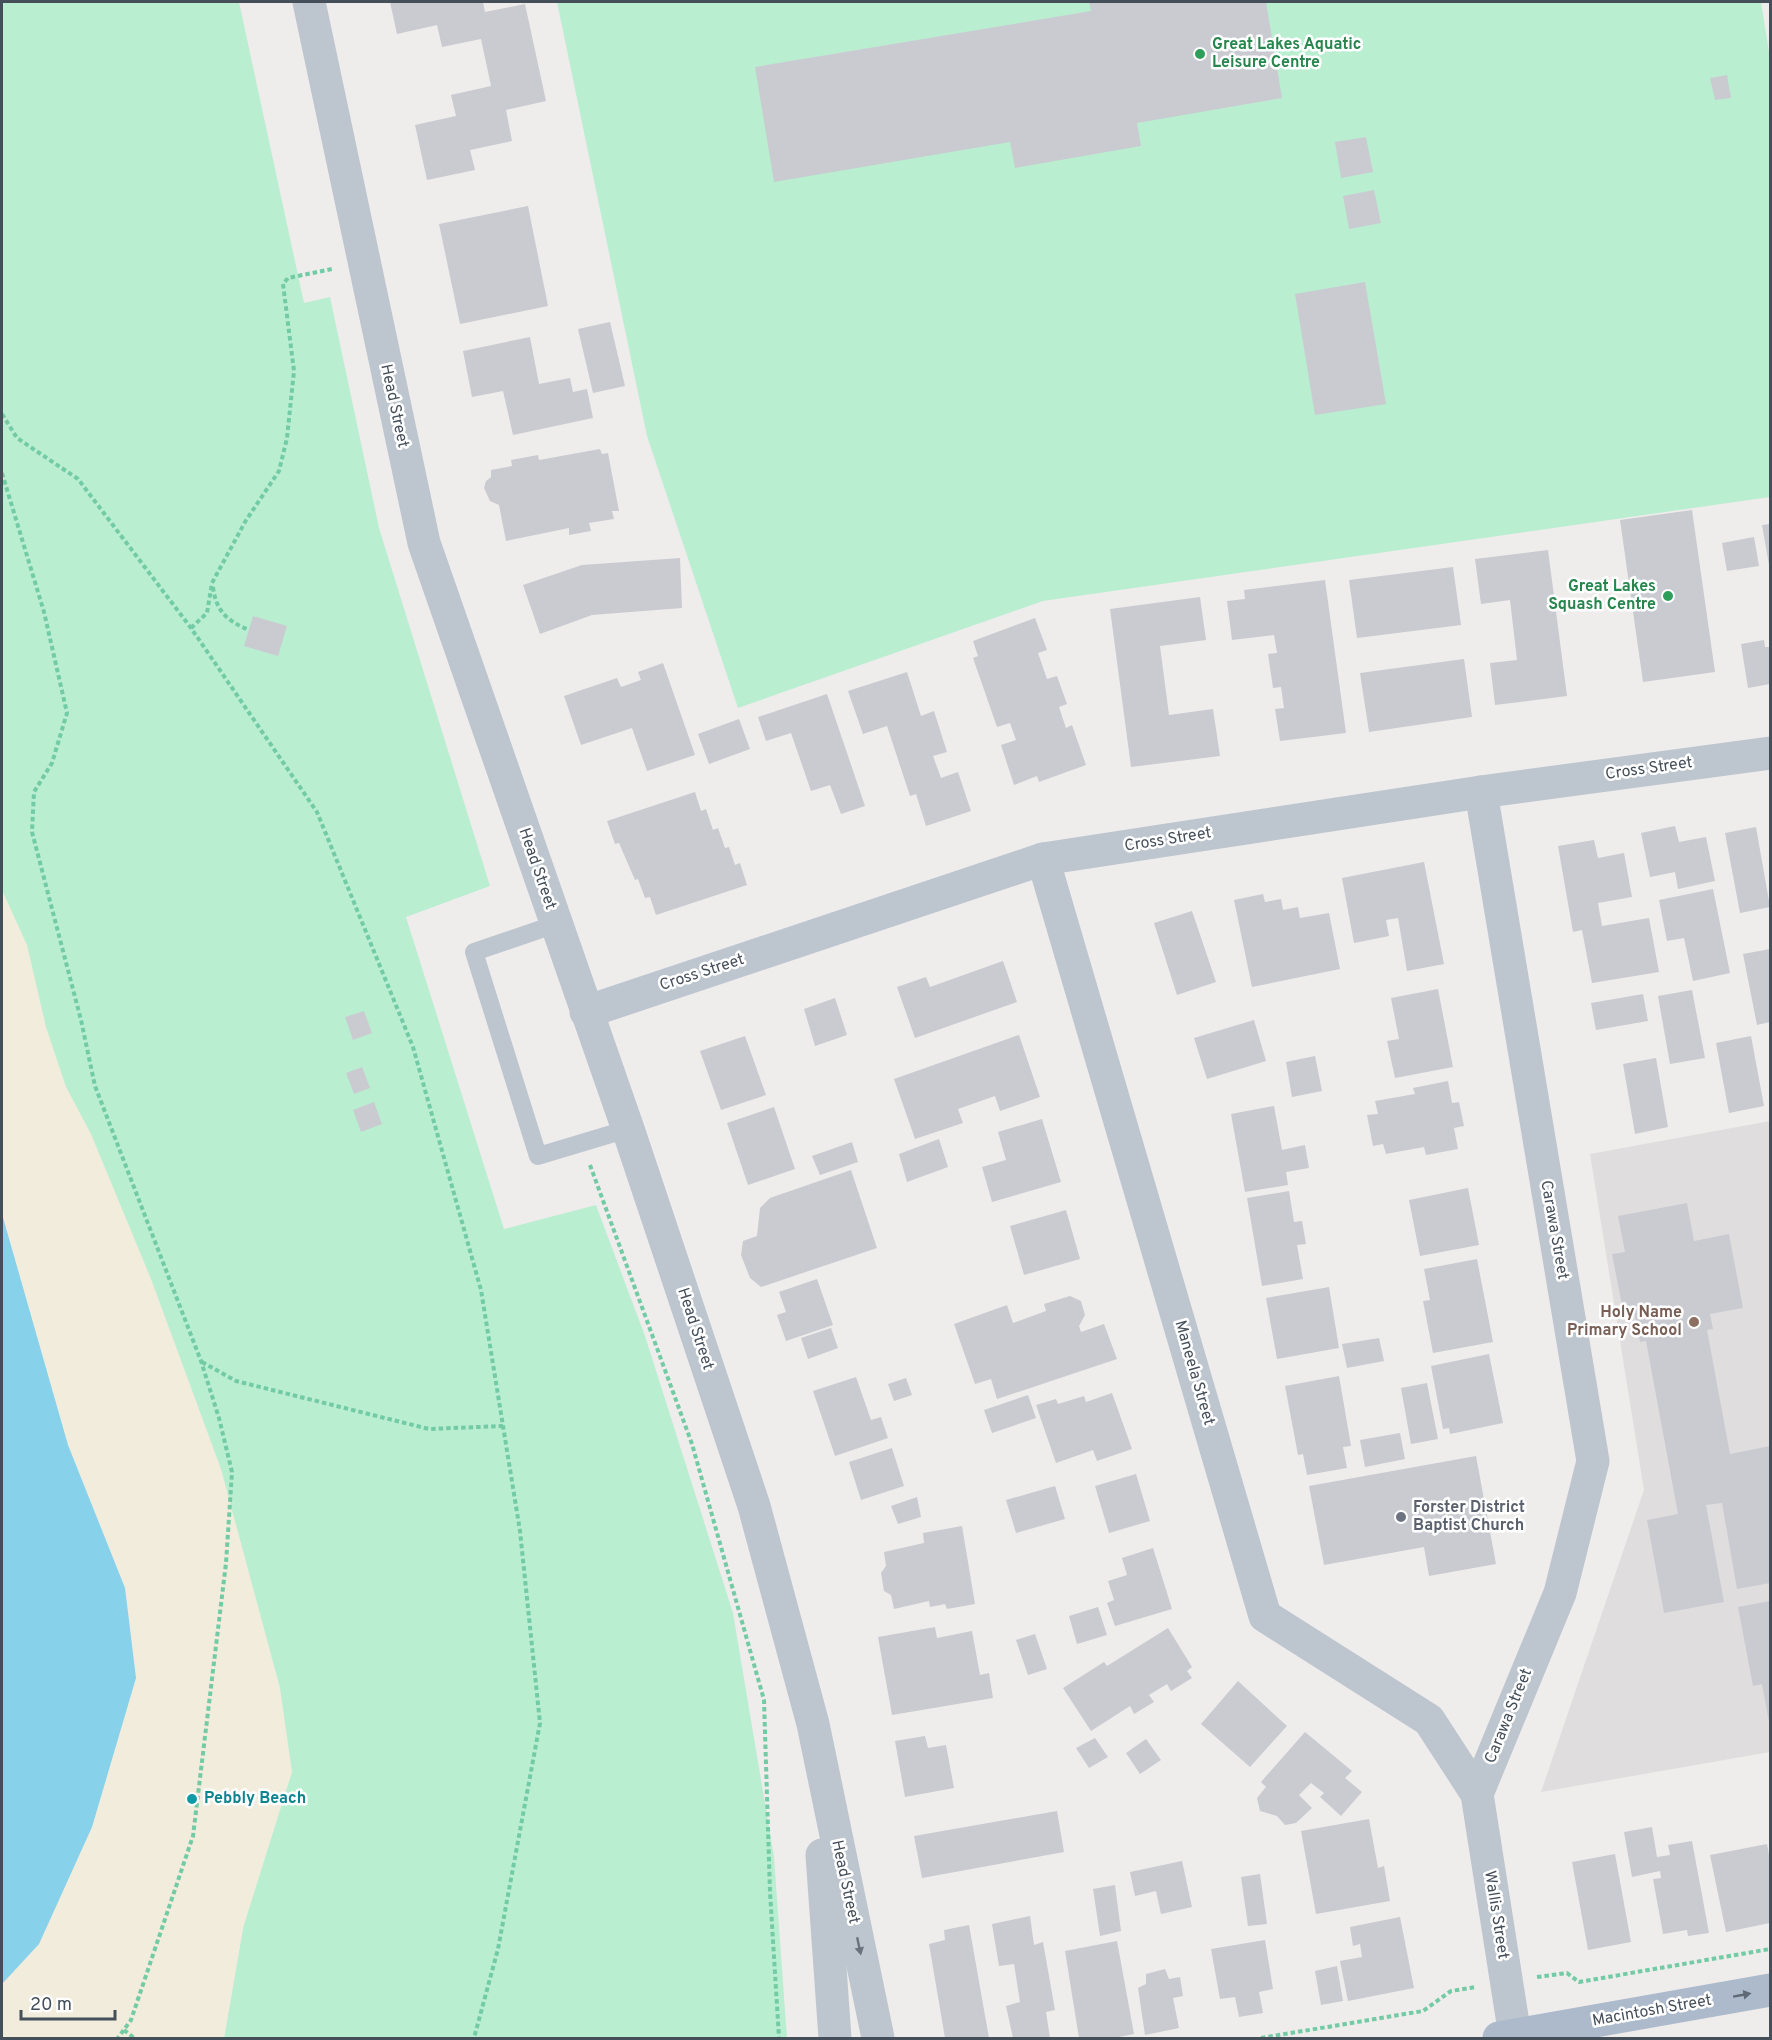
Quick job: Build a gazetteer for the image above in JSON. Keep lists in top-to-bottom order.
{
  "streets": {
    "main road": ["Macintosh Street"],
    "street": [
      "Head Street",
      "Cross Street",
      "Carawa Street",
      "Maneela Street",
      "Wallis Street"
    ]
  },
  "crossings": [
    ["Head Street", "Cross Street"],
    ["Cross Street", "Carawa Street"],
    ["Cross Street", "Maneela Street"],
    ["Carawa Street", "Maneela Street"],
    ["Carawa Street", "Wallis Street"],
    ["Maneela Street", "Wallis Street"],
    ["Wallis Street", "Macintosh Street"]
  ],
  "one_way": ["Macintosh Street"],
  "places": [
    "Great Lakes Aquatic Leisure Centre",
    "Great Lakes Squash Centre",
    "Holy Name Primary School",
    "Forster District Baptist Church",
    "Pebbly Beach"
  ],
  "scale_bar": "20 m"
}
